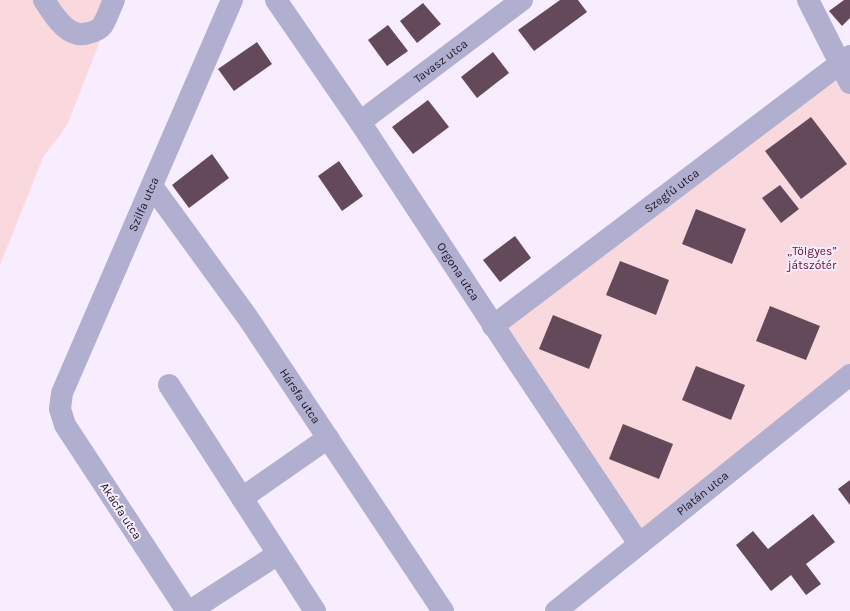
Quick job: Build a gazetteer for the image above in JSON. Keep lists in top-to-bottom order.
{
  "streets": {
    "street": [
      "Tavasz utca",
      "Szegfű utca",
      "Szilfa utca",
      "Orgona utca",
      "Hársfa utca",
      "Platán utca",
      "Akácfa utca"
    ]
  },
  "crossings": [
    ["Tavasz utca", "Orgona utca"],
    ["Szegfű utca", "Orgona utca"],
    ["Szilfa utca", "Hársfa utca"],
    ["Szilfa utca", "Akácfa utca"],
    ["Orgona utca", "Platán utca"]
  ],
  "parks": ["„Tölgyes” játszótér"]
}
